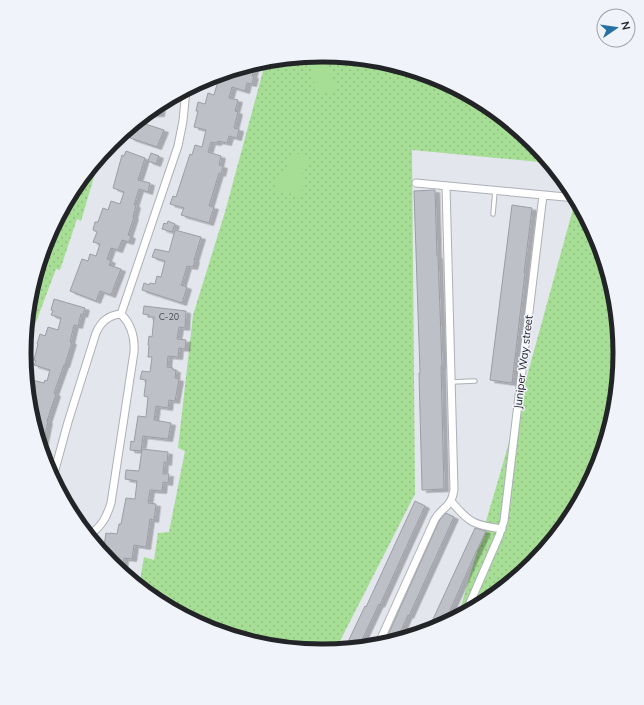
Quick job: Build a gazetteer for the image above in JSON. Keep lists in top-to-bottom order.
{
  "streets": {
    "street": ["Juniper Way street"]
  },
  "house_numbers": ["C-20"],
  "north": "right"
}
